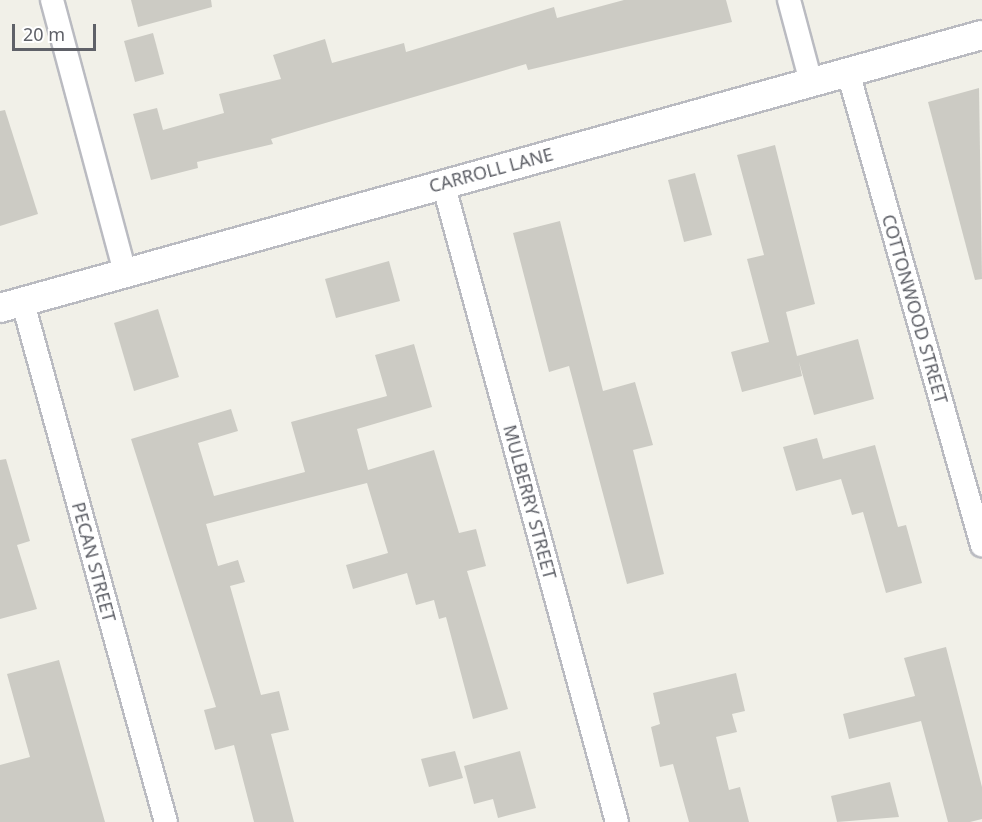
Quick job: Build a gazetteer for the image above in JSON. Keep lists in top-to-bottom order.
{
  "streets": {
    "street": [
      "CARROLL LANE",
      "COTTONWOOD STREET",
      "MULBERRY STREET",
      "PECAN STREET"
    ]
  },
  "crossings": [
    ["CARROLL LANE", "COTTONWOOD STREET"],
    ["CARROLL LANE", "MULBERRY STREET"],
    ["CARROLL LANE", "PECAN STREET"]
  ],
  "scale_bar": "20 m"
}
